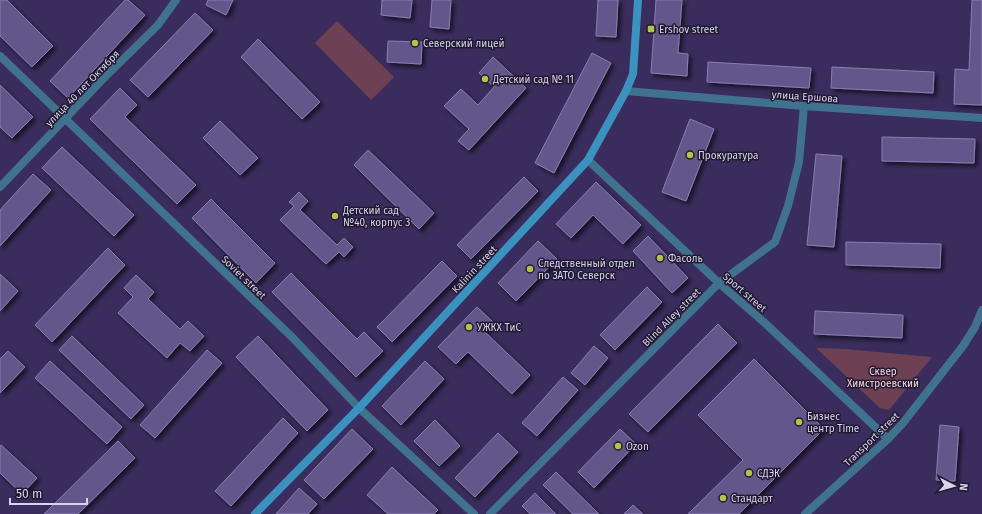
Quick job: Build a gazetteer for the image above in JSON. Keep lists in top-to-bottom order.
{
  "streets": {
    "main road": ["Kalinin street"],
    "street": [
      "улица 40 лет Октября",
      "улица Ершова",
      "Soviet street",
      "Sport street",
      "Blind Alley street",
      "Transport street"
    ]
  },
  "crossings": [
    ["улица 40 лет Октября", "Soviet street"],
    ["улица Ершова", "Kalinin street"],
    ["улица Ершова", "Blind Alley street"],
    ["Kalinin street", "Soviet street"],
    ["Kalinin street", "Sport street"],
    ["Sport street", "Blind Alley street"],
    ["Sport street", "Transport street"]
  ],
  "parks": ["Сквер Химстроевский"],
  "places": {
    "transit": ["Ershov street"],
    "other": [
      "Северский лицей",
      "Детский сад № 11",
      "Прокуратура",
      "Детский сад №40, корпус 3",
      "Фасоль",
      "Следственный отдел по ЗАТО Северск",
      "УЖКХ ТиС",
      "Бизнес центр Time",
      "Ozon",
      "СДЭК",
      "Стандарт"
    ]
  },
  "scale_bar": "50 m",
  "north": "right"
}
